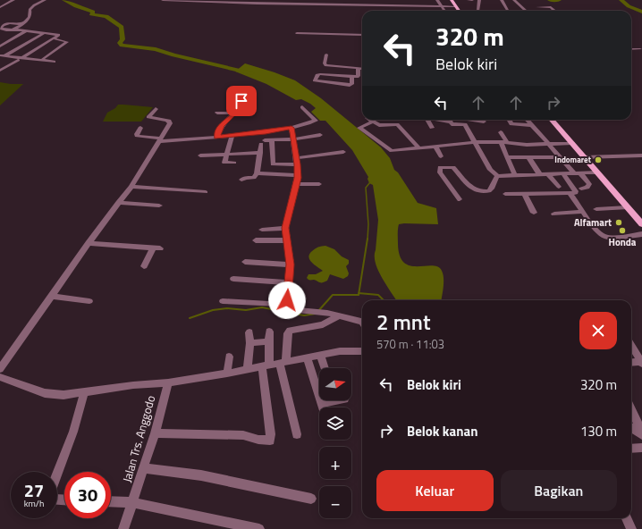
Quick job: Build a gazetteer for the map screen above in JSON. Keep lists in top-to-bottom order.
{
  "streets": {
    "street": ["Jalan Trs. Anggodo"]
  },
  "places": ["Indomaret", "Alfamart", "Honda"],
  "north": "right",
  "page": {
    "turn": ["320 m", "Belok kiri"],
    "heading": ["2 mnt", "570 m · 11:03"],
    "list": [
      {
        "name": "Belok kiri",
        "value": "320 m"
      },
      {
        "name": "Belok kanan",
        "value": "130 m"
      }
    ],
    "map_buttons": ["+", "−"],
    "buttons": ["Keluar", "Bagikan"],
    "speed": "27 km/h",
    "limit": "30"
  }
}
